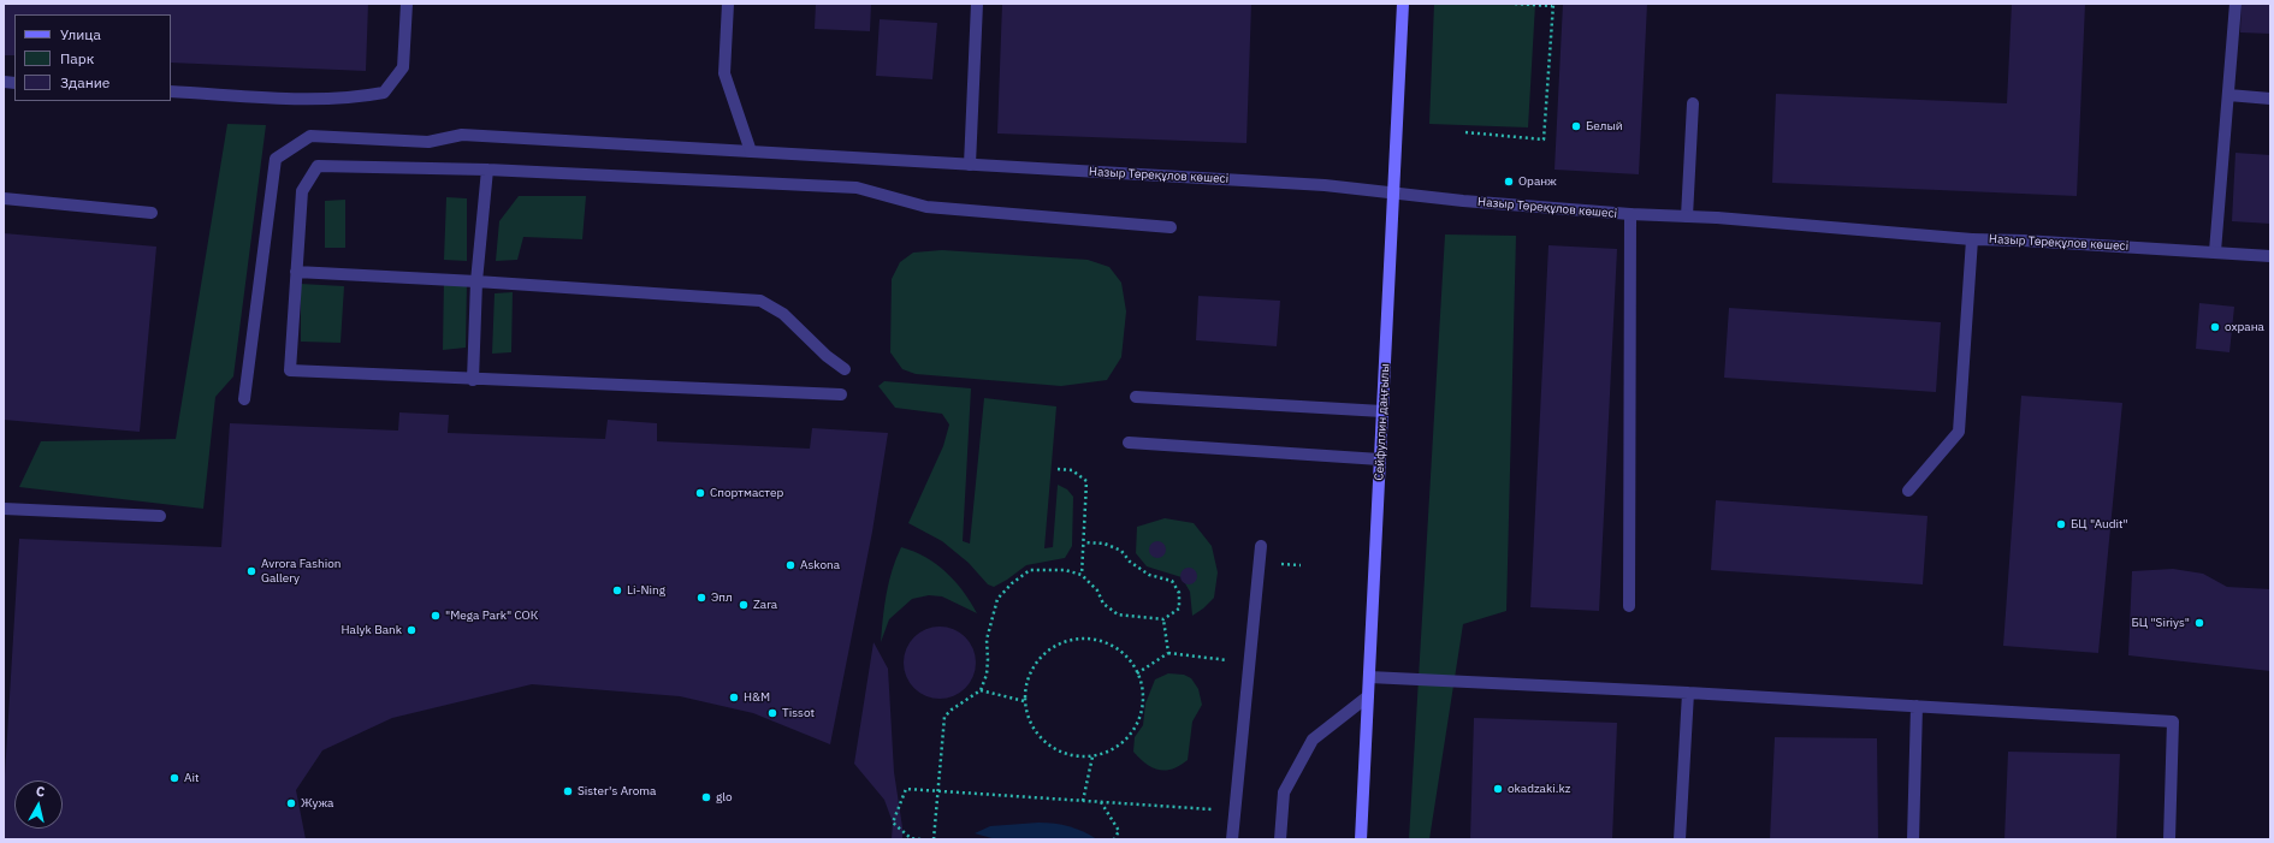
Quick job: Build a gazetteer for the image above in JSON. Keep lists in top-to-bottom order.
{
  "streets": {
    "main road": ["Сейфуллин даңғылы"],
    "street": ["Назыр Төреқұлов көшесі"]
  },
  "crossings": [
    ["Назыр Төреқұлов көшесі", "Сейфуллин даңғылы"]
  ],
  "places": [
    "Белый",
    "Оранж",
    "охрана",
    "Спортмастер",
    "БЦ \"Audit\"",
    "Askona",
    "Avrora Fashion Gallery",
    "Li-Ning",
    "Эпл",
    "Zara",
    "\"Mega Park\" СОК",
    "БЦ \"Siriys\"",
    "Halyk Bank",
    "H&M",
    "Tissot",
    "Ait",
    "okadzaki.kz",
    "Sister's Aroma",
    "glo",
    "Жужа"
  ],
  "legend": ["Улица", "Парк", "Здание"],
  "north": "top"
}
